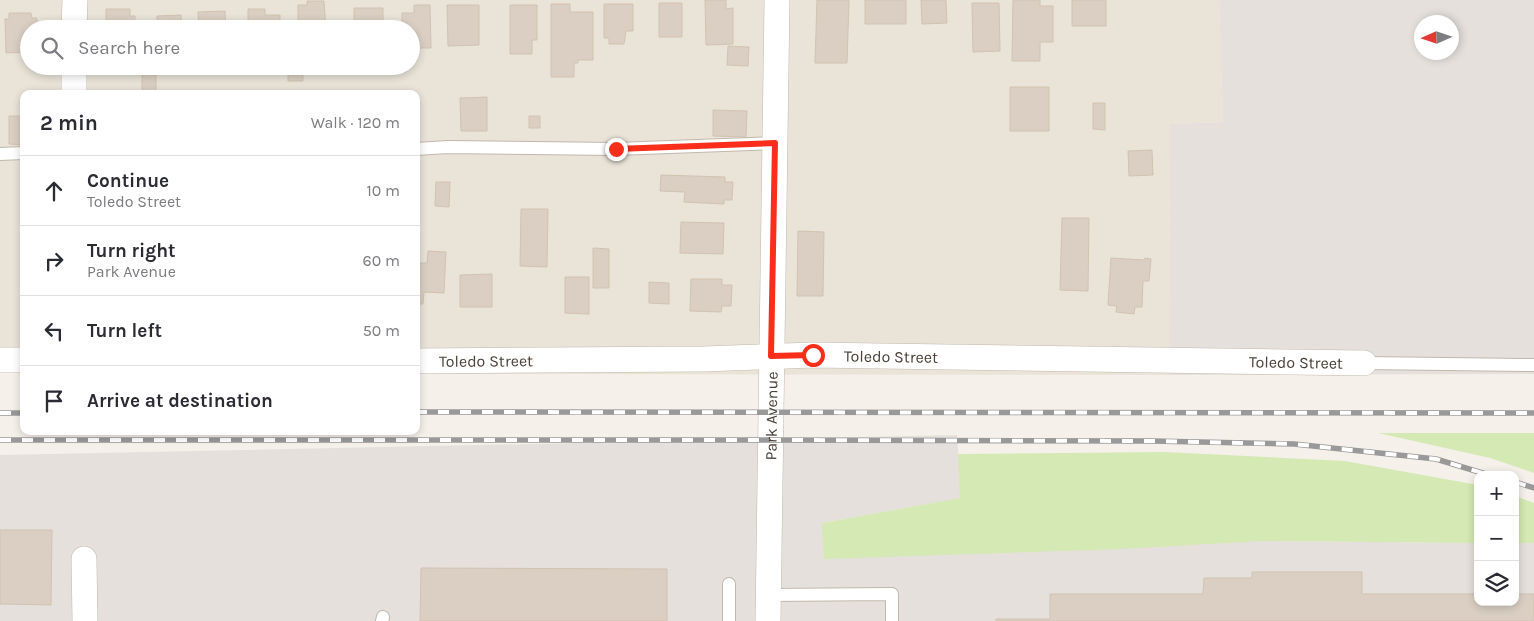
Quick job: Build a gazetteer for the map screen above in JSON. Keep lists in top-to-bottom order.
{
  "streets": {
    "street": ["Toledo Street", "Park Avenue"]
  },
  "crossings": [
    ["Toledo Street", "Park Avenue"]
  ],
  "north": "left",
  "page": {
    "search": "Search here",
    "heading": ["2 min", "Walk · 120 m"],
    "list": [
      ["Continue", "Toledo Street", "10 m"],
      ["Turn right", "Park Avenue", "60 m"],
      ["Turn left", "50 m"],
      "Arrive at destination"
    ],
    "map_buttons": ["+", "−"]
  }
}
